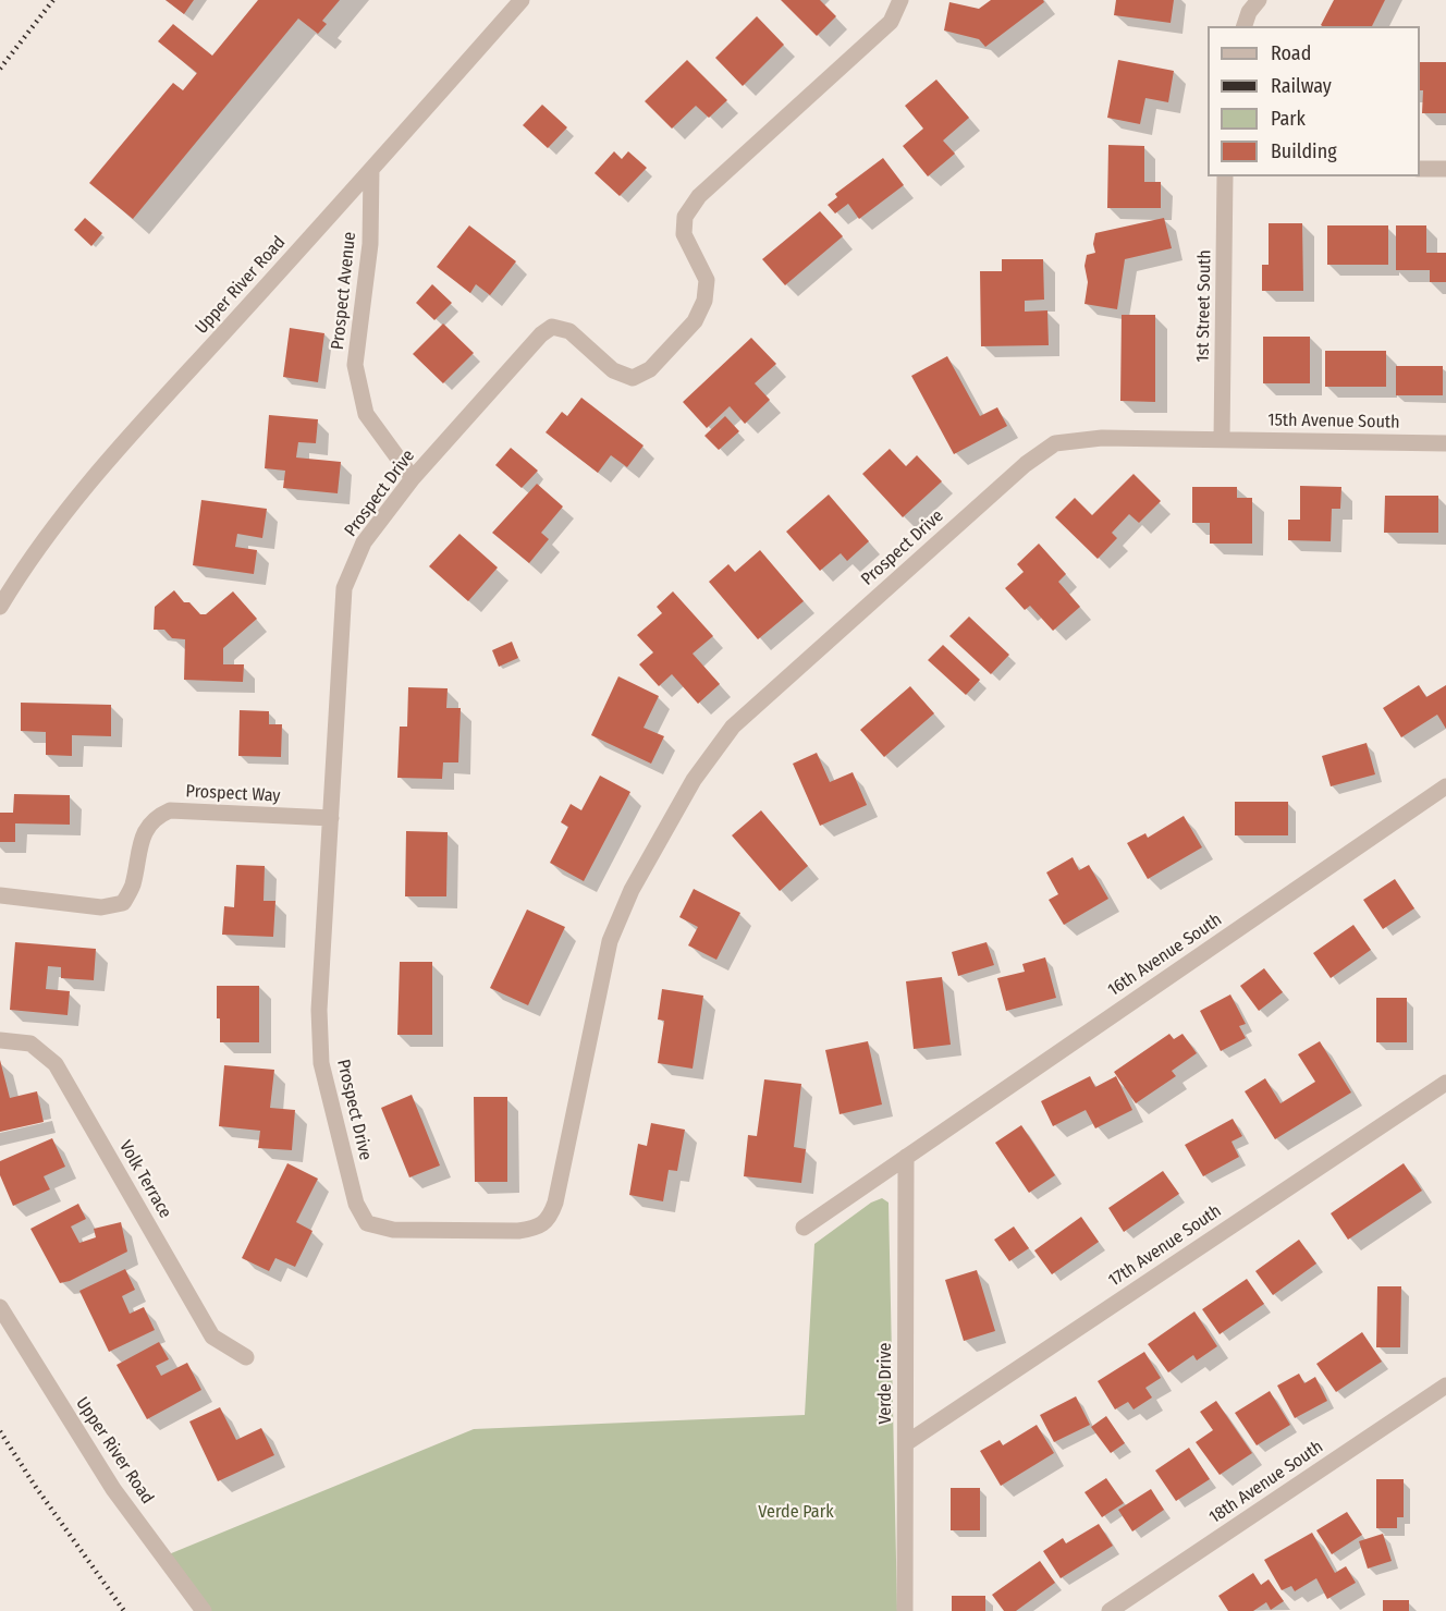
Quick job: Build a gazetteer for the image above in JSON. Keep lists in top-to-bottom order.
{
  "streets": {
    "street": [
      "Upper River Road",
      "Prospect Avenue",
      "1st Street South",
      "15th Avenue South",
      "Prospect Drive",
      "Prospect Way",
      "16th Avenue South",
      "Volk Terrace",
      "17th Avenue South",
      "Verde Drive",
      "18th Avenue South"
    ]
  },
  "crossings": [
    ["Upper River Road", "Prospect Avenue"],
    ["Prospect Avenue", "Prospect Drive"],
    ["1st Street South", "15th Avenue South"],
    ["1st Street South", "Prospect Drive"],
    ["15th Avenue South", "Prospect Drive"],
    ["Prospect Drive", "Prospect Way"],
    ["16th Avenue South", "Verde Drive"],
    ["17th Avenue South", "Verde Drive"]
  ],
  "parks": ["Verde Park"],
  "legend": [
    "Road",
    "Railway",
    "Park",
    "Building"
  ]
}
